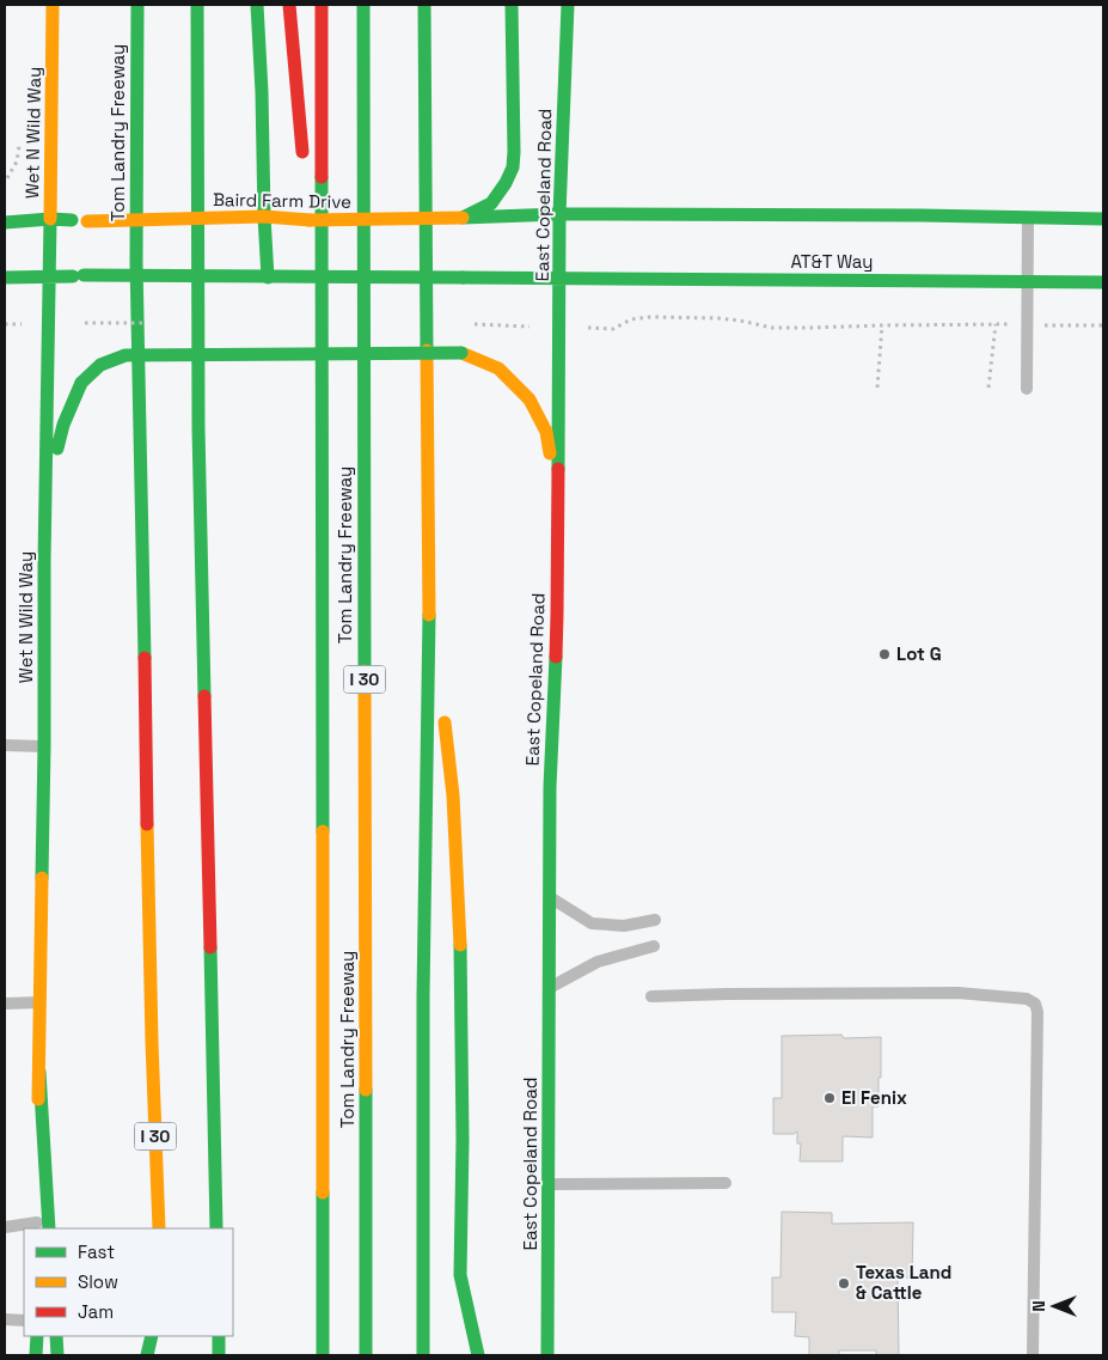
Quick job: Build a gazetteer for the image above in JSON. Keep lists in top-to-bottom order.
{
  "streets": {
    "main road": [
      "Wet N Wild Way",
      "Tom Landry Freeway",
      "East Copeland Road",
      "Baird Farm Drive",
      "AT&T Way",
      "I 30"
    ]
  },
  "crossings": [
    ["Wet N Wild Way", "Baird Farm Drive"],
    ["East Copeland Road", "Baird Farm Drive"],
    ["East Copeland Road", "AT&T Way"]
  ],
  "places": ["Lot G", "El Fenix", "Texas Land & Cattle"],
  "legend": ["Fast", "Slow", "Jam"],
  "north": "left"
}
